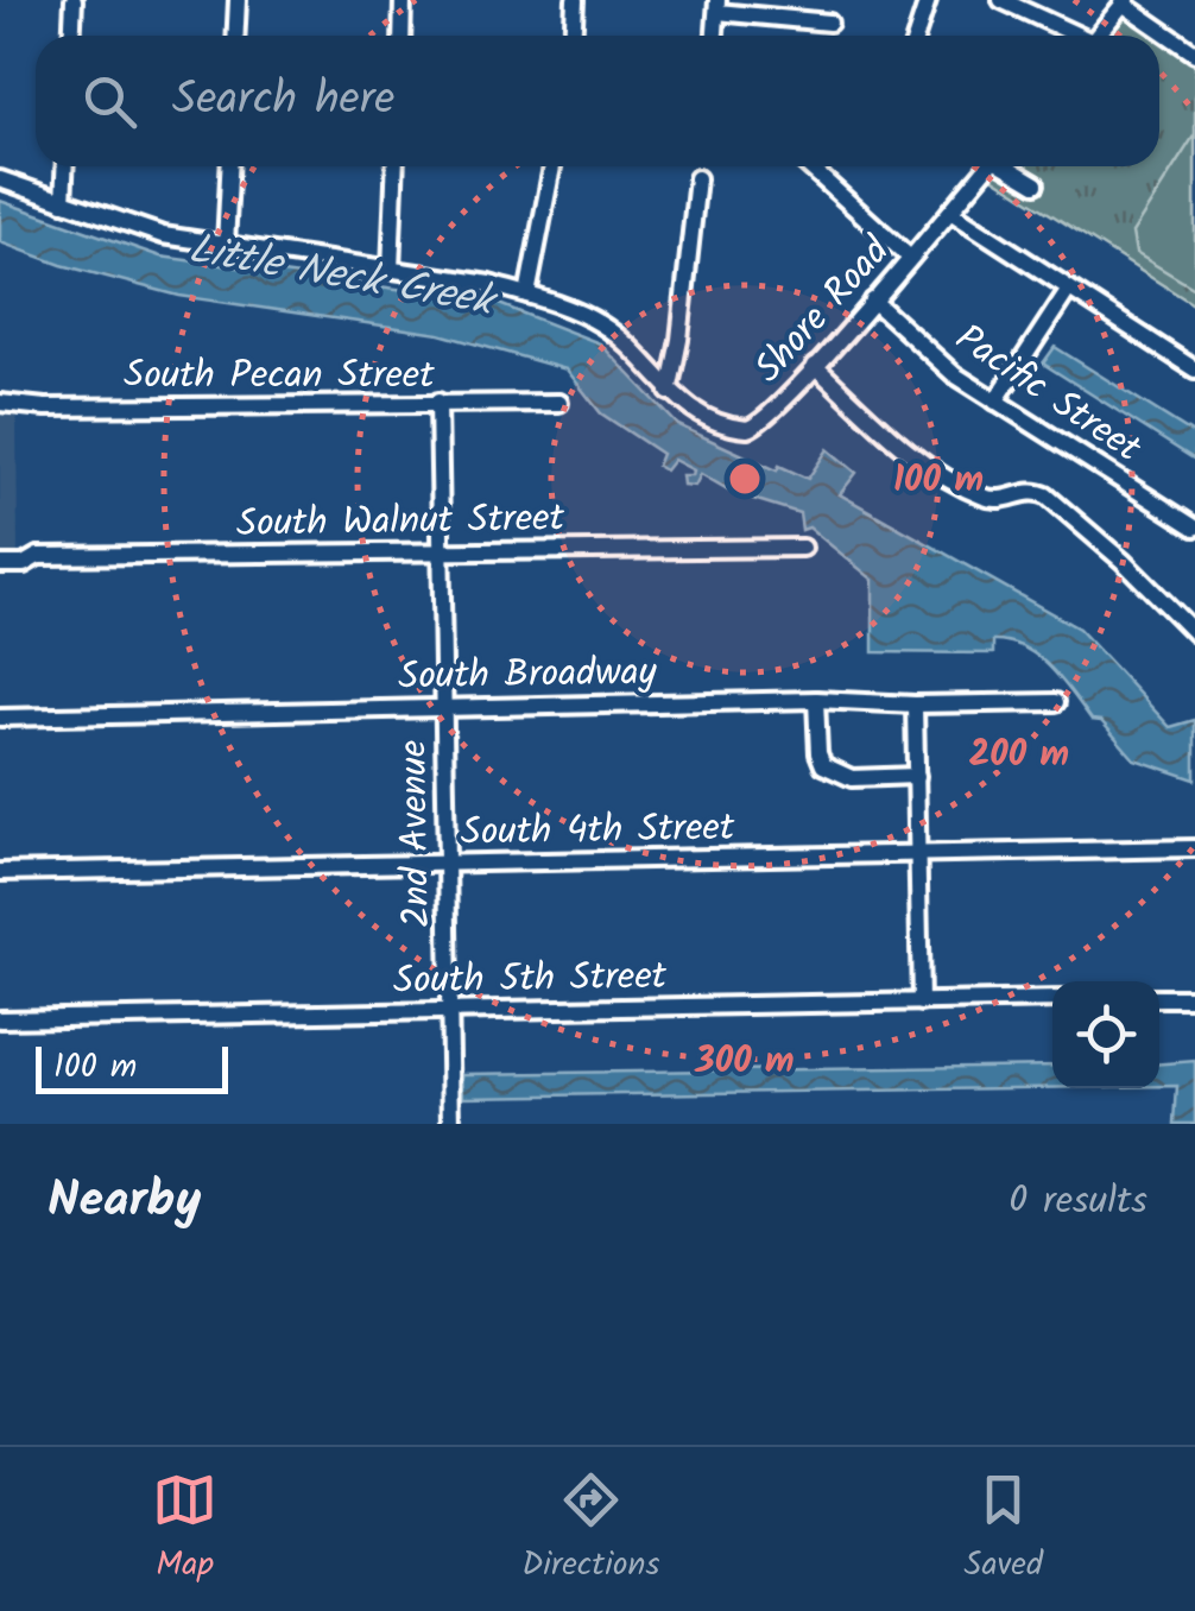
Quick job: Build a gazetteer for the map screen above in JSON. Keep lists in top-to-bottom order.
{
  "streets": {
    "street": [
      "Shore Road",
      "South Pecan Street",
      "Pacific Street",
      "South Walnut Street",
      "South Broadway",
      "South 4th Street",
      "2nd Avenue",
      "South 5th Street"
    ]
  },
  "crossings": [
    ["Shore Road", "Pacific Street"],
    ["South Pecan Street", "2nd Avenue"],
    ["South Walnut Street", "2nd Avenue"],
    ["South Broadway", "2nd Avenue"],
    ["South 4th Street", "2nd Avenue"],
    ["2nd Avenue", "South 5th Street"]
  ],
  "water": ["Little Neck Creek"],
  "scale_bar": "100 m",
  "page": {
    "search": "Search here",
    "scale": "100 m",
    "heading": ["Nearby", "0 results"],
    "nav": ["Map", "Directions", "Saved"]
  },
  "rings": ["100 m", "200 m", "300 m"]
}
